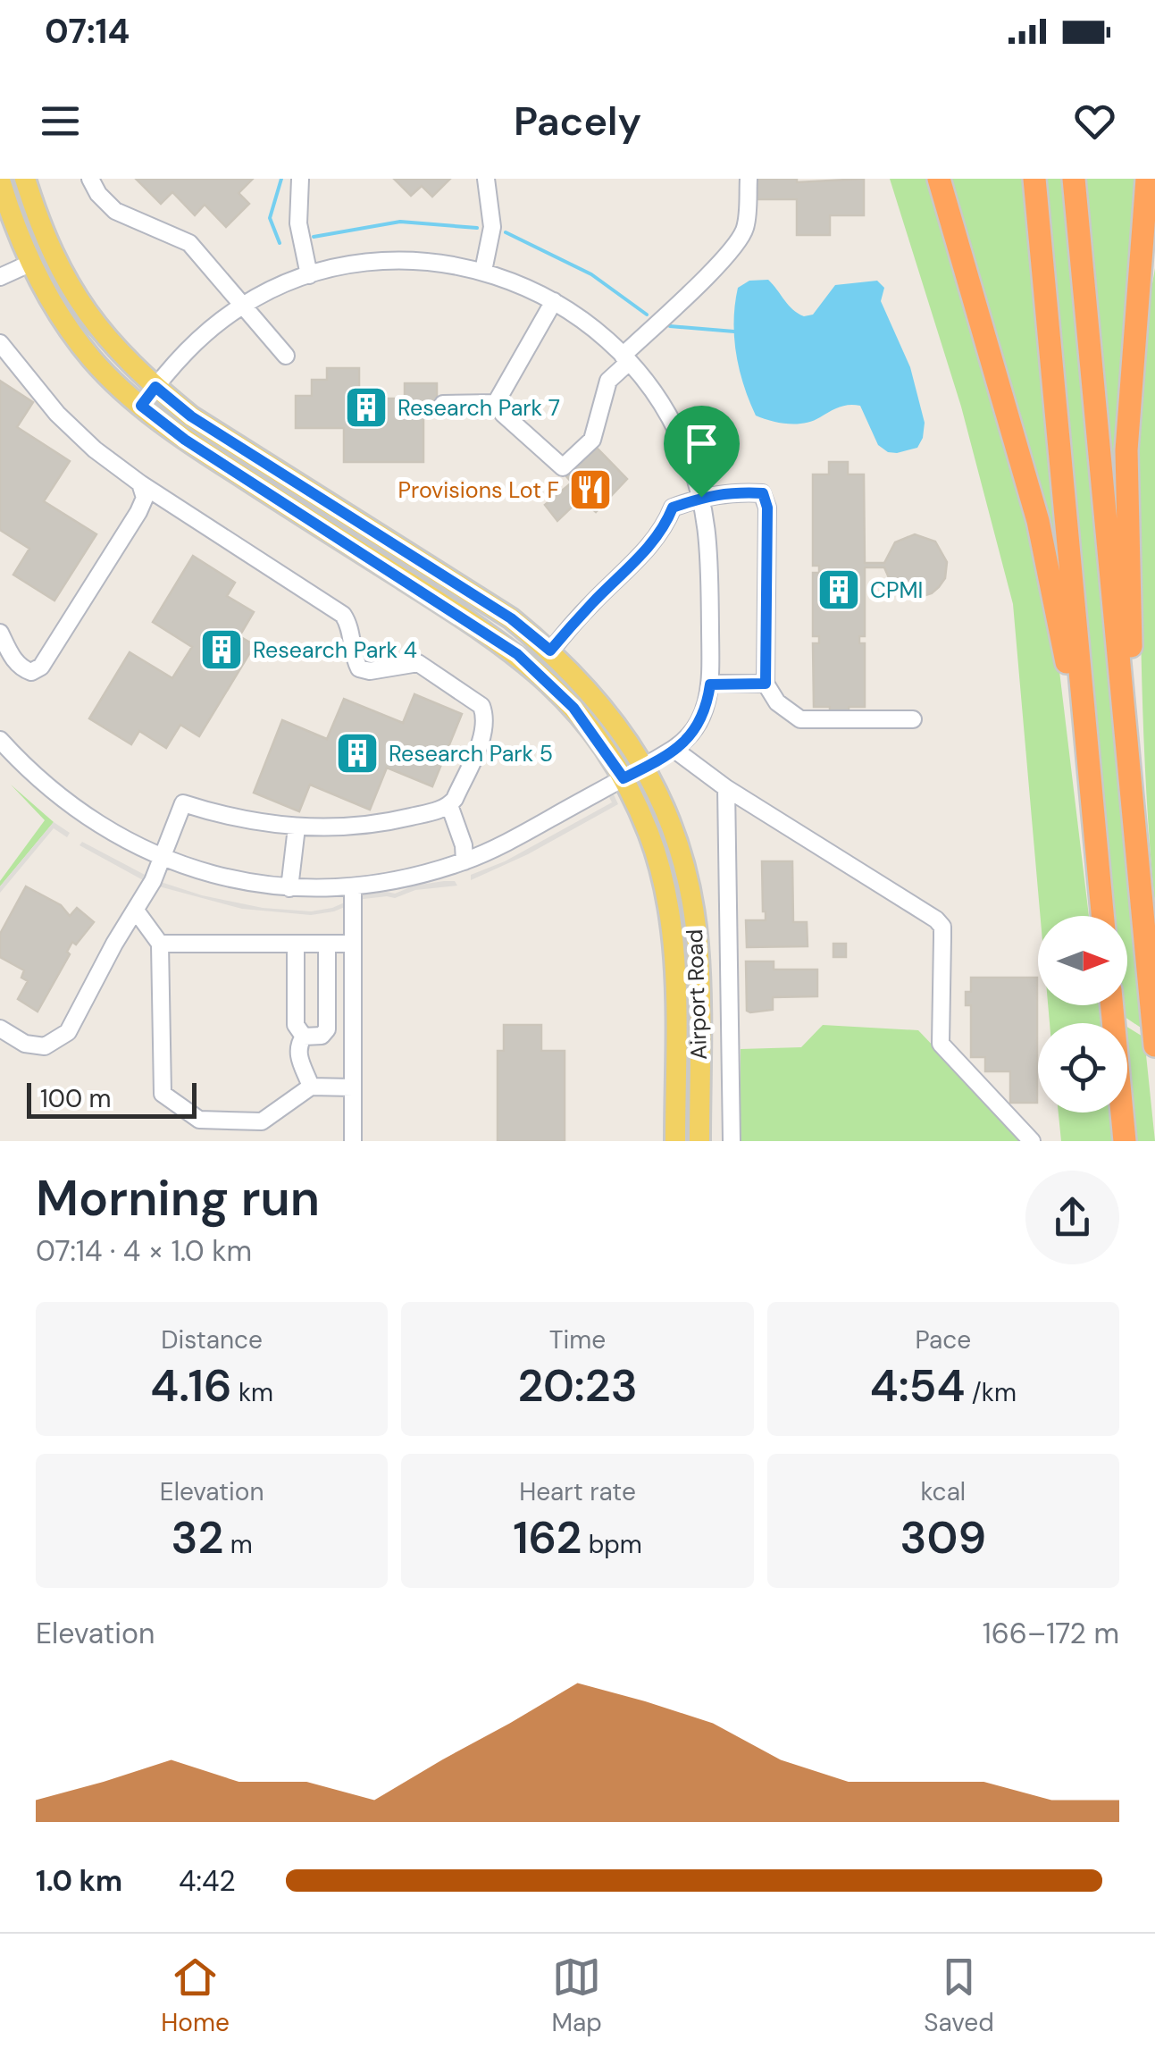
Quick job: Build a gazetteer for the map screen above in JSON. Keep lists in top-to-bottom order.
{
  "streets": {
    "main road": ["Airport Road"]
  },
  "places": {
    "building": [
      "Research Park 7",
      "CPMI",
      "Research Park 4",
      "Research Park 5"
    ],
    "restaurant": ["Provisions Lot F"]
  },
  "scale_bar": "100 m",
  "north": "right",
  "page": {
    "status": "07:14",
    "header": "Pacely",
    "scale": "100 m",
    "heading": ["Morning run", "07:14 · 4 × 1.0 km"],
    "stats": [
      ["Distance", "4.16 km"],
      ["Time", "20:23"],
      ["Pace", "4:54 /km"],
      ["Elevation", "32 m"],
      ["Heart rate", "162 bpm"],
      ["kcal", "309"]
    ],
    "chart": ["Elevation", "166–172 m"],
    "list": [
      {
        "name": "1.0 km",
        "note": "4:42"
      }
    ],
    "tabs": ["Home", "Map", "Saved"]
  }
}
